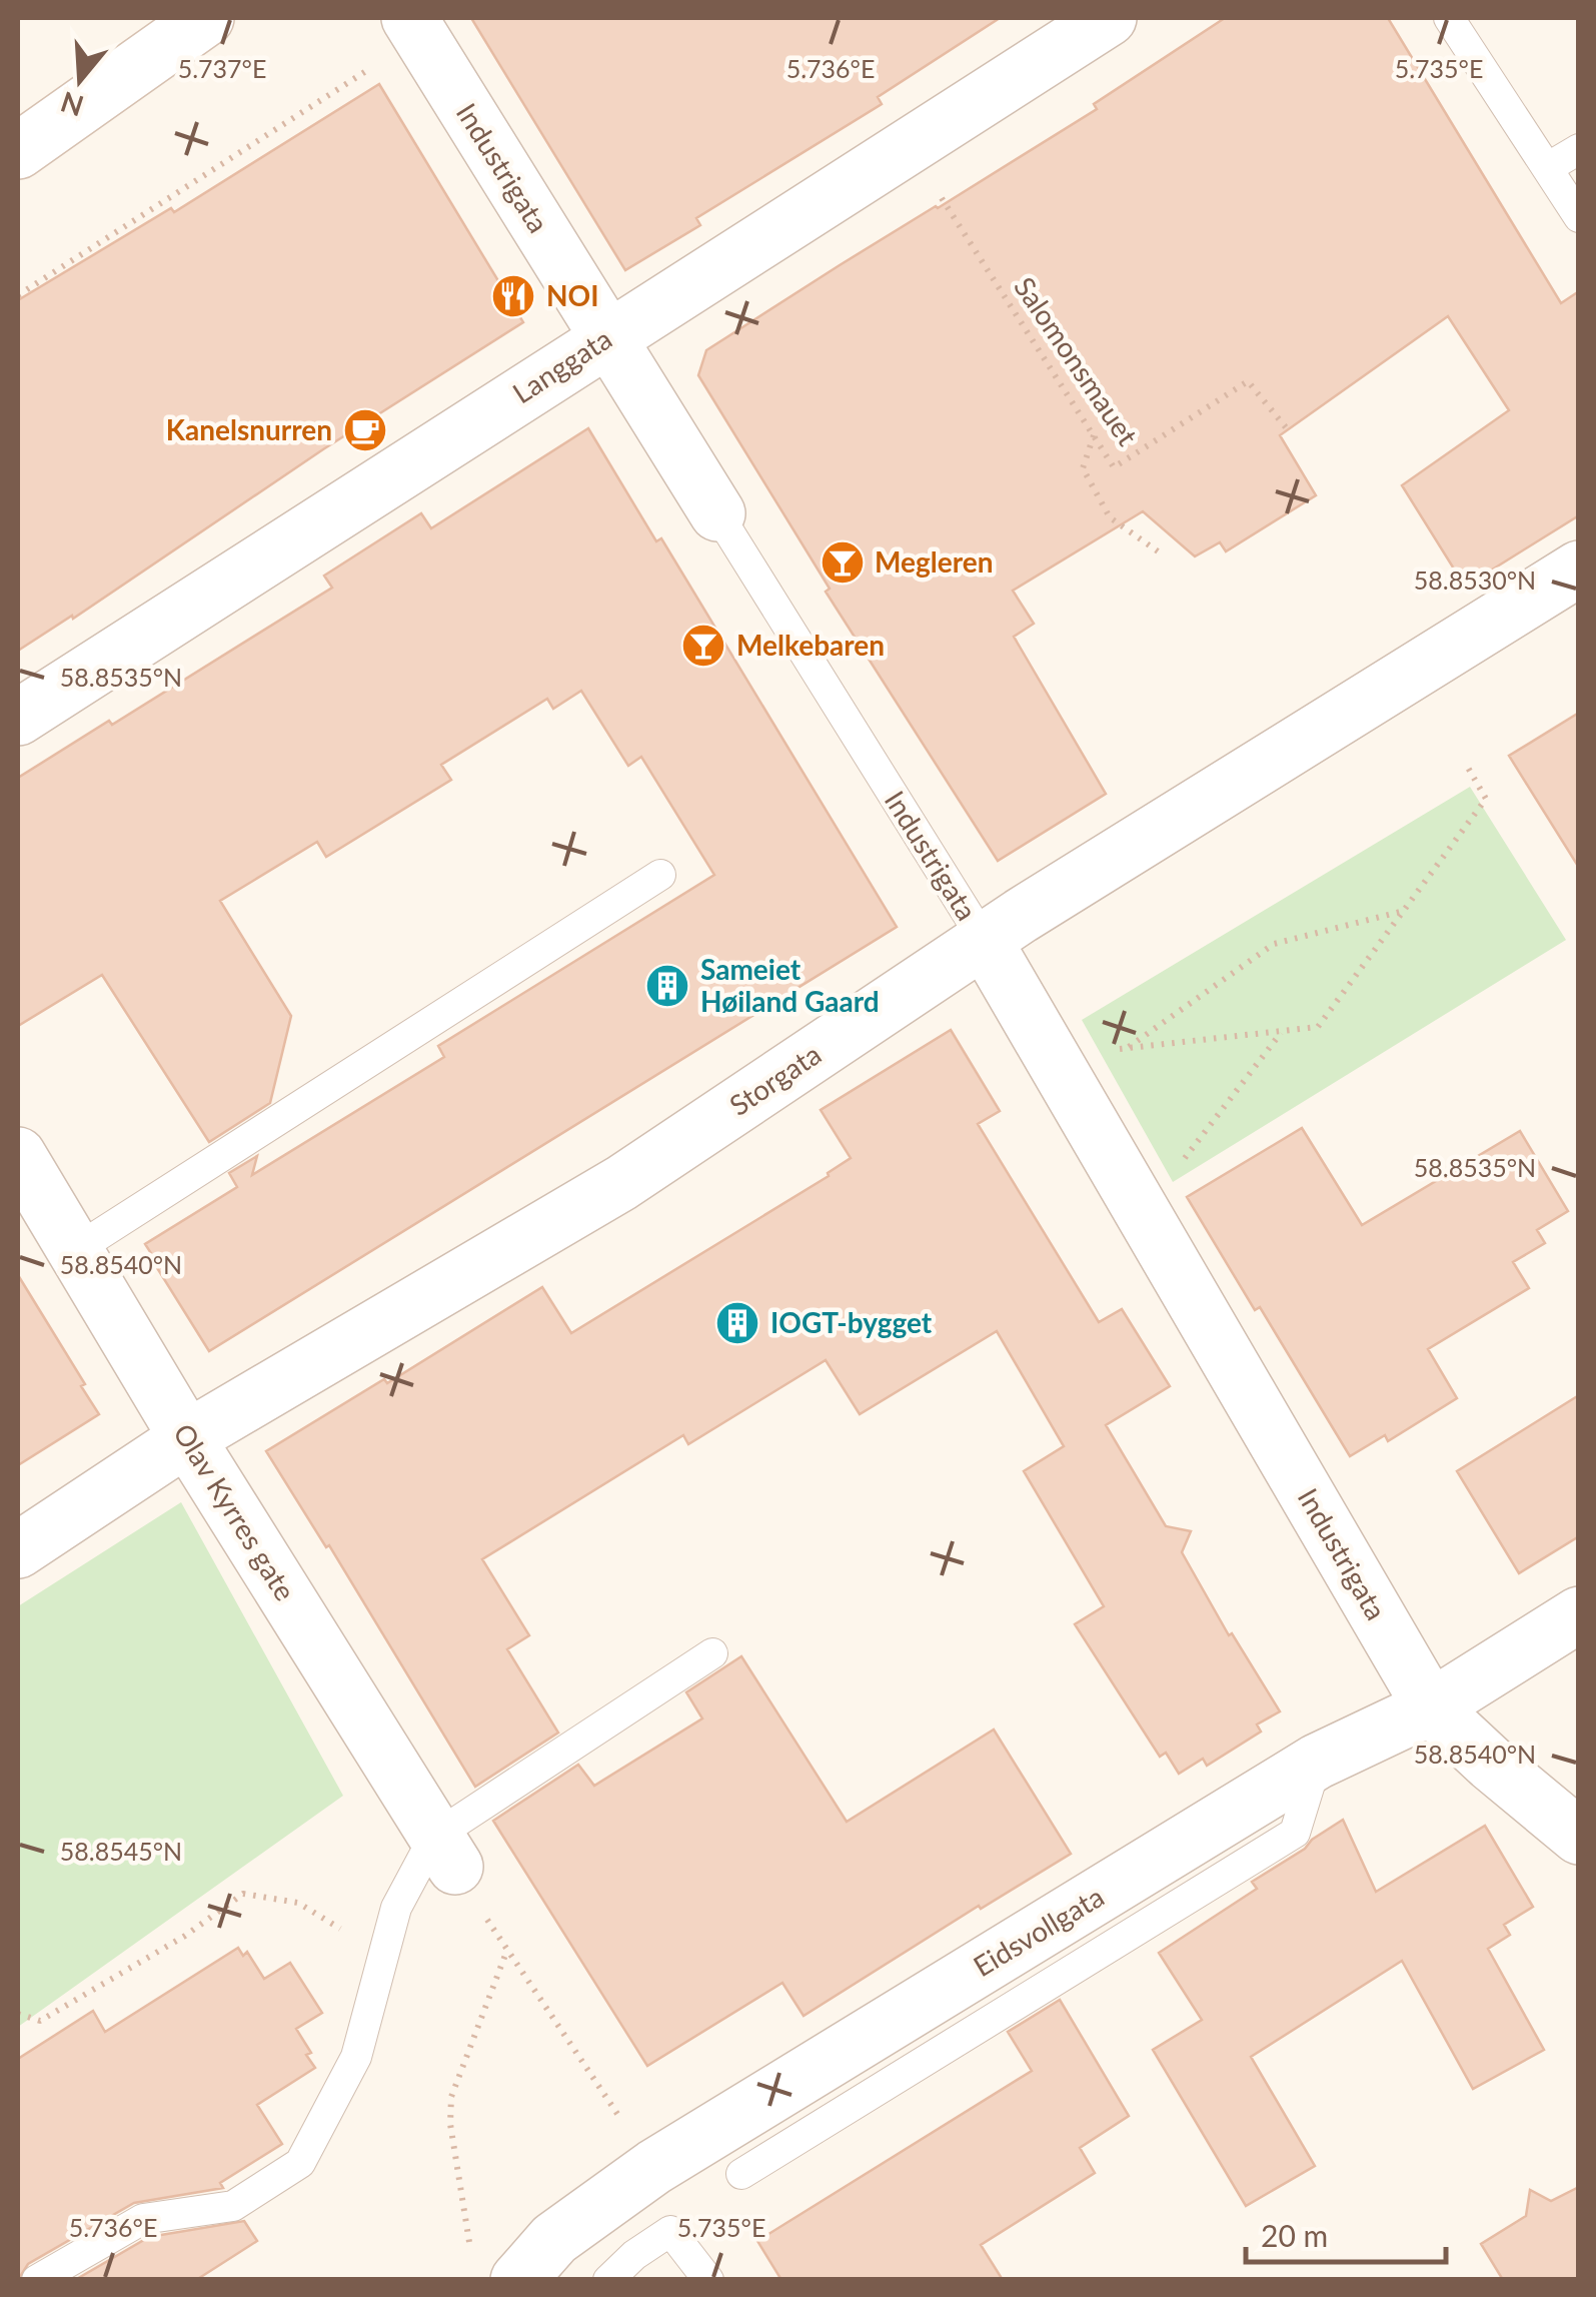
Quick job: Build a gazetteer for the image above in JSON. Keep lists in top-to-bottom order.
{
  "streets": {
    "street": [
      "Industrigata",
      "Langgata",
      "Storgata",
      "Olav Kyrres gate",
      "Eidsvollgata"
    ],
    "path": ["Salomonsmauet"]
  },
  "crossings": [
    ["Industrigata", "Langgata"],
    ["Industrigata", "Storgata"],
    ["Industrigata", "Eidsvollgata"],
    ["Salomonsmauet", "Langgata"],
    ["Storgata", "Olav Kyrres gate"]
  ],
  "places": {
    "restaurant": ["NOI"],
    "cafe": ["Kanelsnurren"],
    "bar": ["Megleren", "Melkebaren"],
    "building": ["Sameiet Høiland Gaard", "IOGT-bygget"]
  },
  "scale_bar": "20 m",
  "north": "bottom",
  "coordinates": [
    "5.737°E",
    "5.736°E",
    "5.735°E",
    "58.8530°N",
    "58.8535°N",
    "58.8540°N",
    "58.8545°N"
  ]
}
